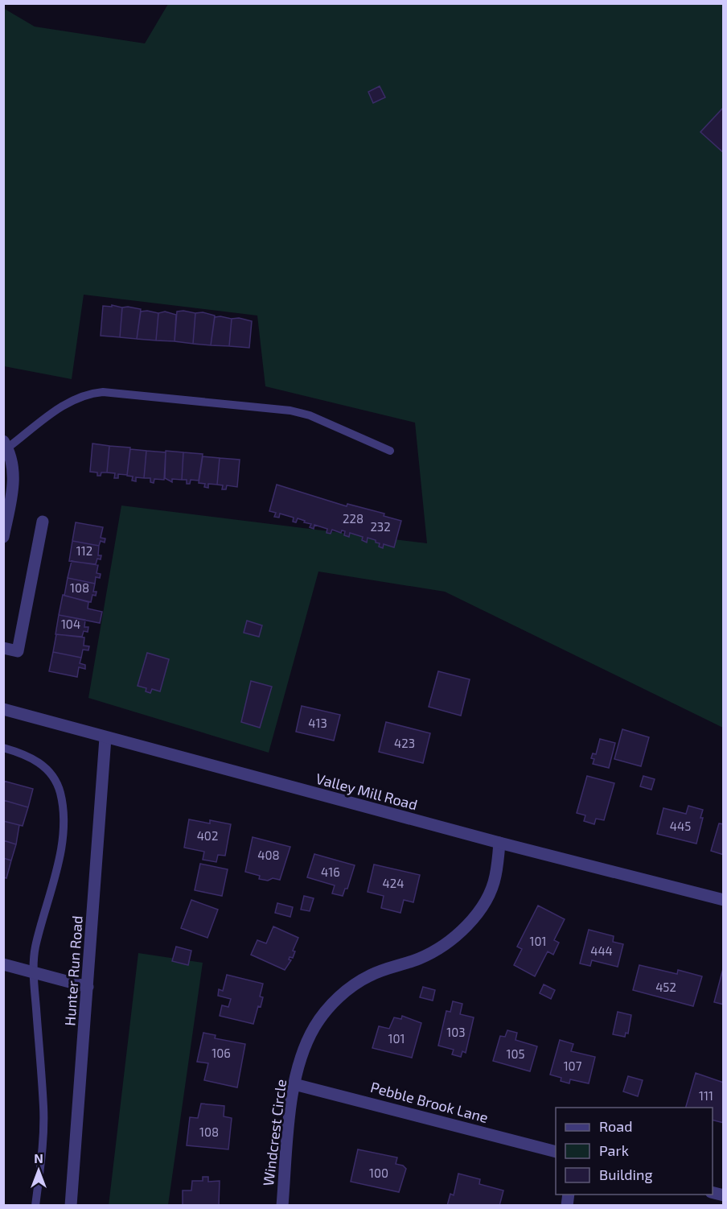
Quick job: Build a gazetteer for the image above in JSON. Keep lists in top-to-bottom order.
{
  "streets": {
    "street": [
      "Valley Mill Road",
      "Hunter Run Road",
      "Pebble Brook Lane",
      "Windcrest Circle"
    ]
  },
  "crossings": [
    ["Valley Mill Road", "Hunter Run Road"],
    ["Valley Mill Road", "Windcrest Circle"],
    ["Pebble Brook Lane", "Windcrest Circle"]
  ],
  "house_numbers": [
    "228",
    "232",
    "112",
    "108",
    "104",
    "413",
    "423",
    "445",
    "402",
    "408",
    "416",
    "424",
    "101",
    "444",
    "452",
    "103",
    "101",
    "106",
    "105",
    "107",
    "111",
    "108",
    "100"
  ],
  "legend": ["Road", "Park", "Building"],
  "north": "top"
}
